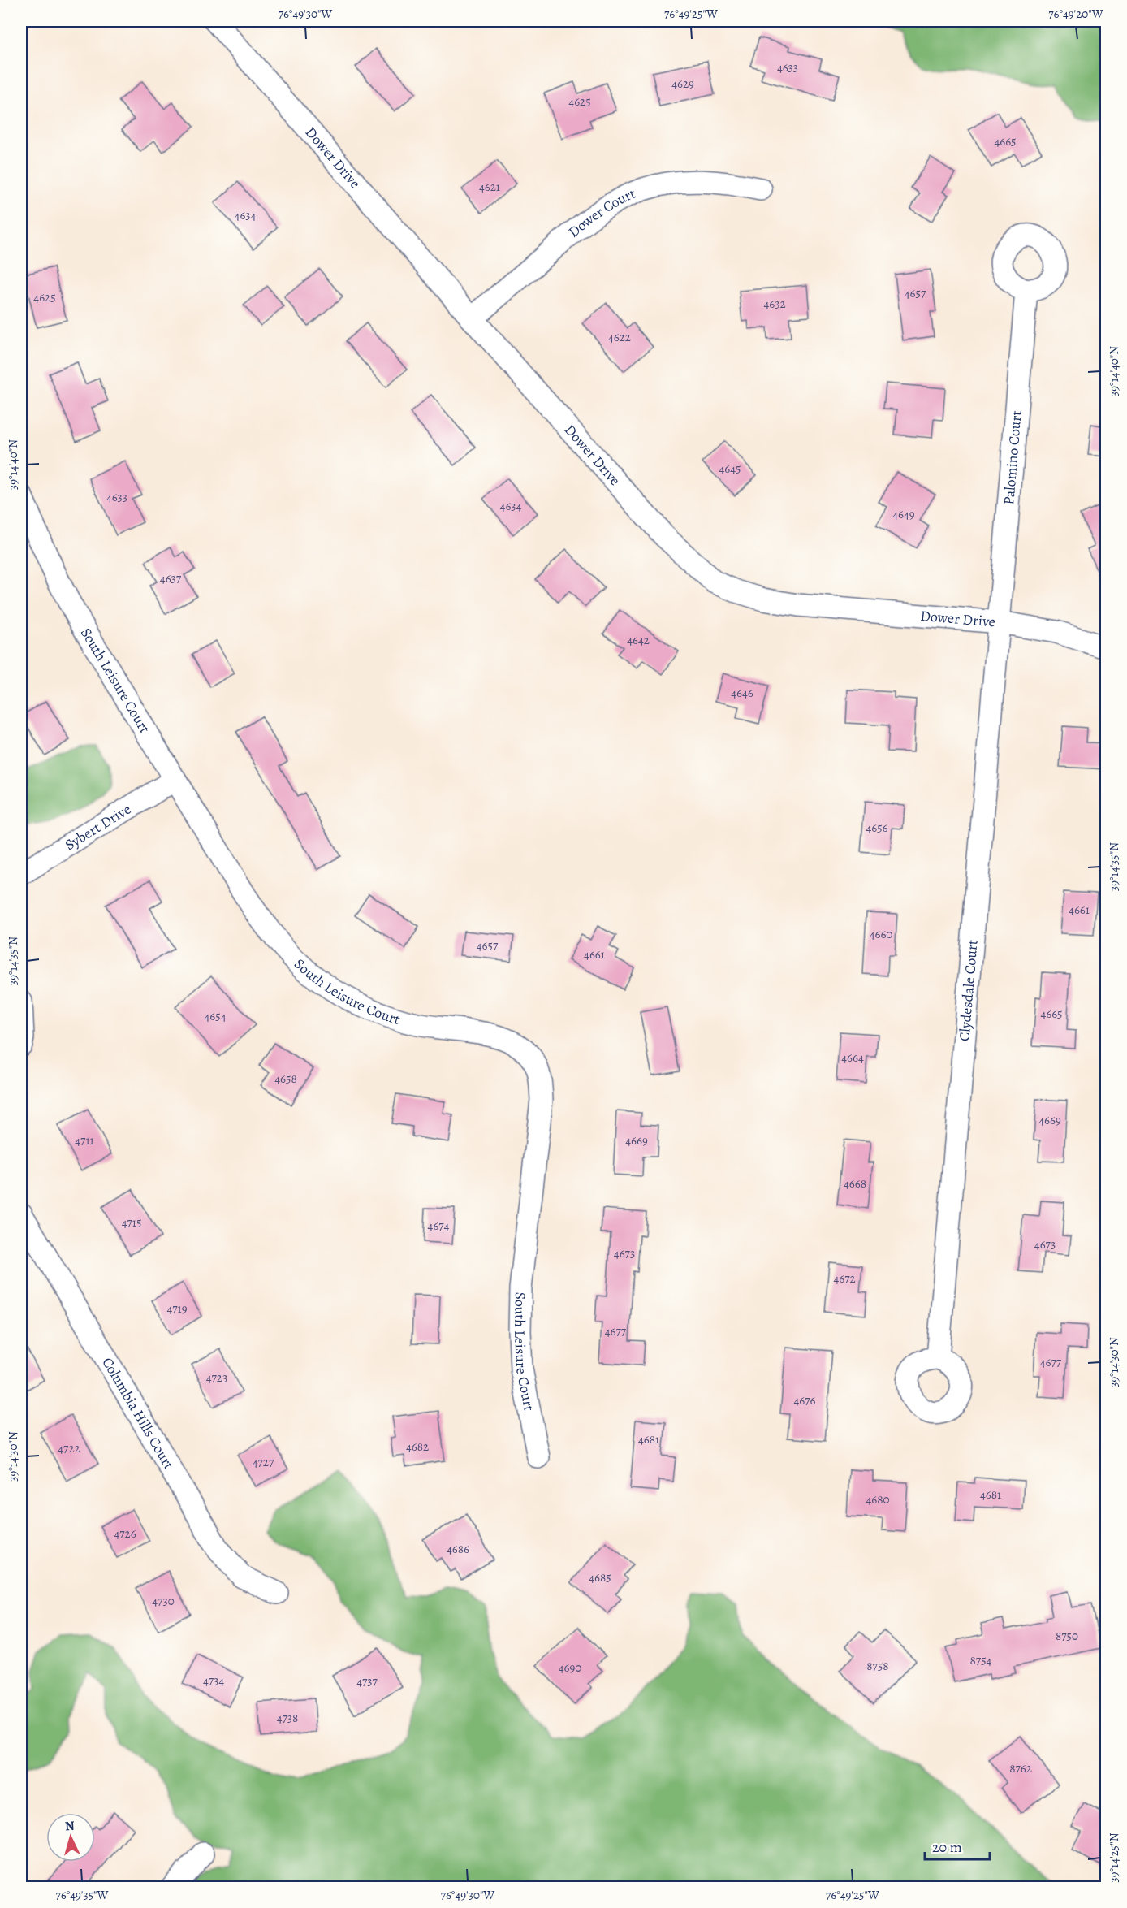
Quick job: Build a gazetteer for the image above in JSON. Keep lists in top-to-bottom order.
{
  "streets": {
    "street": [
      "Dower Drive",
      "Dower Court",
      "Palomino Court",
      "South Leisure Court",
      "Sybert Drive",
      "Clydesdale Court",
      "Columbia Hills Court"
    ]
  },
  "crossings": [
    ["Dower Drive", "Dower Court"],
    ["Dower Drive", "Palomino Court"],
    ["Dower Drive", "Clydesdale Court"],
    ["Palomino Court", "Clydesdale Court"],
    ["South Leisure Court", "Sybert Drive"]
  ],
  "house_numbers": [
    "4633",
    "4629",
    "4625",
    "4665",
    "4621",
    "4634",
    "4657",
    "4625",
    "4632",
    "4622",
    "4645",
    "4633",
    "4634",
    "4649",
    "4637",
    "4642",
    "4646",
    "4656",
    "4661",
    "4660",
    "4657",
    "4661",
    "4665",
    "4654",
    "4664",
    "4658",
    "4669",
    "4711",
    "4669",
    "4668",
    "4715",
    "4674",
    "4673",
    "4673",
    "4672",
    "4719",
    "4677",
    "4677",
    "4723",
    "4676",
    "4681",
    "4682",
    "4722",
    "4727",
    "4681",
    "4680",
    "4726",
    "4686",
    "4685",
    "4730",
    "8750",
    "8754",
    "8758",
    "4690",
    "4734",
    "4737",
    "4738",
    "8762"
  ],
  "scale_bar": "20 m",
  "north": "top",
  "coordinates": [
    "76°49'30\"W",
    "76°49'25\"W",
    "76°49'20\"W",
    "39°14'40\"N",
    "39°14'35\"N",
    "39°14'30\"N",
    "39°14'25\"N",
    "76°49'35\"W"
  ]
}
